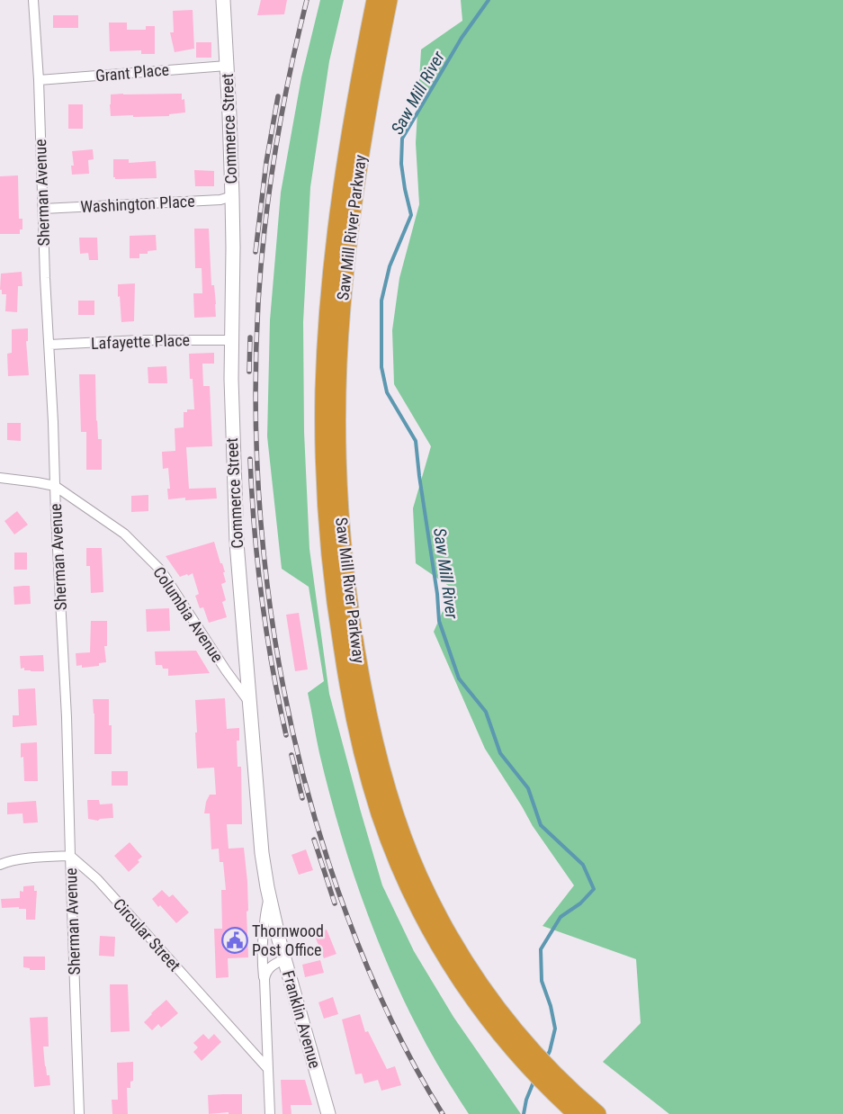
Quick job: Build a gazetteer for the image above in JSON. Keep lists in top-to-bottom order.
{
  "streets": {
    "highway": ["Saw Mill River Parkway"],
    "main road": ["Commerce Street", "Franklin Avenue"],
    "street": [
      "Grant Place",
      "Sherman Avenue",
      "Washington Place",
      "Lafayette Place",
      "Columbia Avenue",
      "Circular Street"
    ]
  },
  "crossings": [
    ["Grant Place", "Commerce Street"],
    ["Grant Place", "Sherman Avenue"],
    ["Commerce Street", "Washington Place"],
    ["Commerce Street", "Lafayette Place"],
    ["Commerce Street", "Columbia Avenue"],
    ["Commerce Street", "Circular Street"],
    ["Commerce Street", "Franklin Avenue"],
    ["Sherman Avenue", "Washington Place"],
    ["Sherman Avenue", "Lafayette Place"],
    ["Sherman Avenue", "Columbia Avenue"],
    ["Sherman Avenue", "Circular Street"]
  ],
  "water": ["Saw Mill River"],
  "places": {
    "public building": ["Thornwood Post Office"]
  }
}
